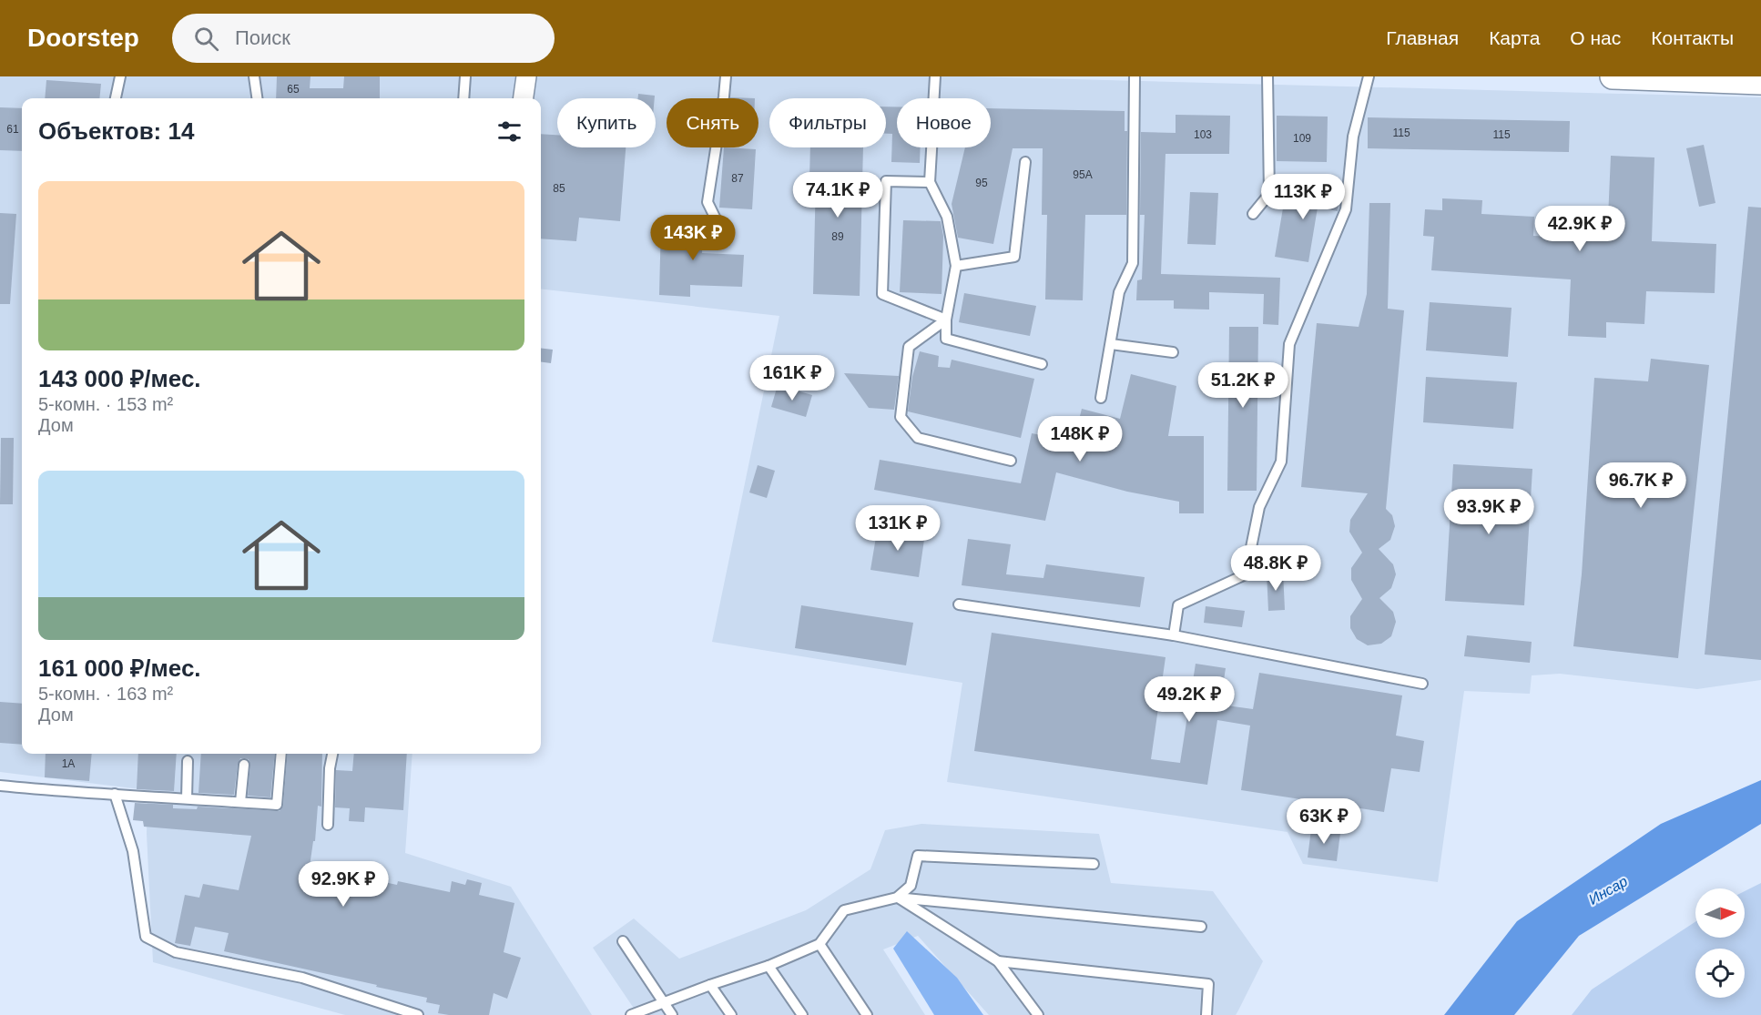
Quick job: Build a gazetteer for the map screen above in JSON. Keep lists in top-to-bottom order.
{
  "water": ["Инсар"],
  "house_numbers": [
    "65",
    "61",
    "115",
    "103",
    "115",
    "109",
    "95А",
    "87",
    "95",
    "85",
    "89",
    "1А"
  ],
  "north": "right",
  "page": {
    "header": "Doorstep",
    "search": "Поиск",
    "nav": [
      "Главная",
      "Карта",
      "О нас",
      "Контакты"
    ],
    "chip": [
      "Купить",
      "Снять",
      "Фильтры",
      "Новое"
    ],
    "heading": "Объектов: 14",
    "list": [
      {
        "name": "143 000 ₽/мес.",
        "note": "5-комн. · 153 m² · Дом"
      },
      {
        "name": "161 000 ₽/мес.",
        "note": "5-комн. · 163 m² · Дом"
      }
    ],
    "price": [
      "74.1K ₽",
      "113K ₽",
      "42.9K ₽",
      "143K ₽",
      "161K ₽",
      "51.2K ₽",
      "148K ₽",
      "96.7K ₽",
      "93.9K ₽",
      "131K ₽",
      "48.8K ₽",
      "49.2K ₽",
      "63K ₽",
      "92.9K ₽"
    ]
  }
}
